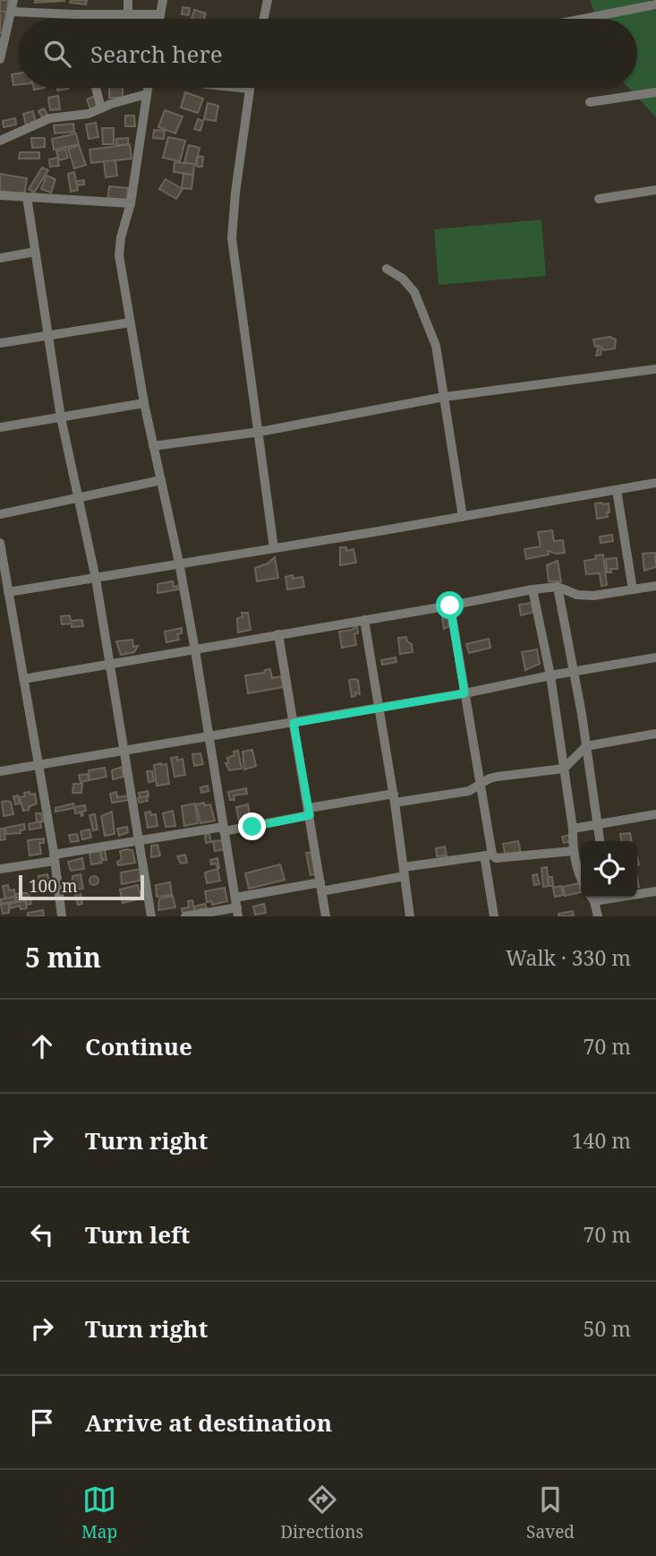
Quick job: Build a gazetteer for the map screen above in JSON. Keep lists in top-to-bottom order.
{
  "scale_bar": "100 m",
  "page": {
    "search": "Search here",
    "scale": "100 m",
    "heading": ["5 min", "Walk · 330 m"],
    "list": [
      ["Continue", "70 m"],
      ["Turn right", "140 m"],
      ["Turn left", "70 m"],
      ["Turn right", "50 m"],
      "Arrive at destination"
    ],
    "nav": ["Map", "Directions", "Saved"]
  }
}
